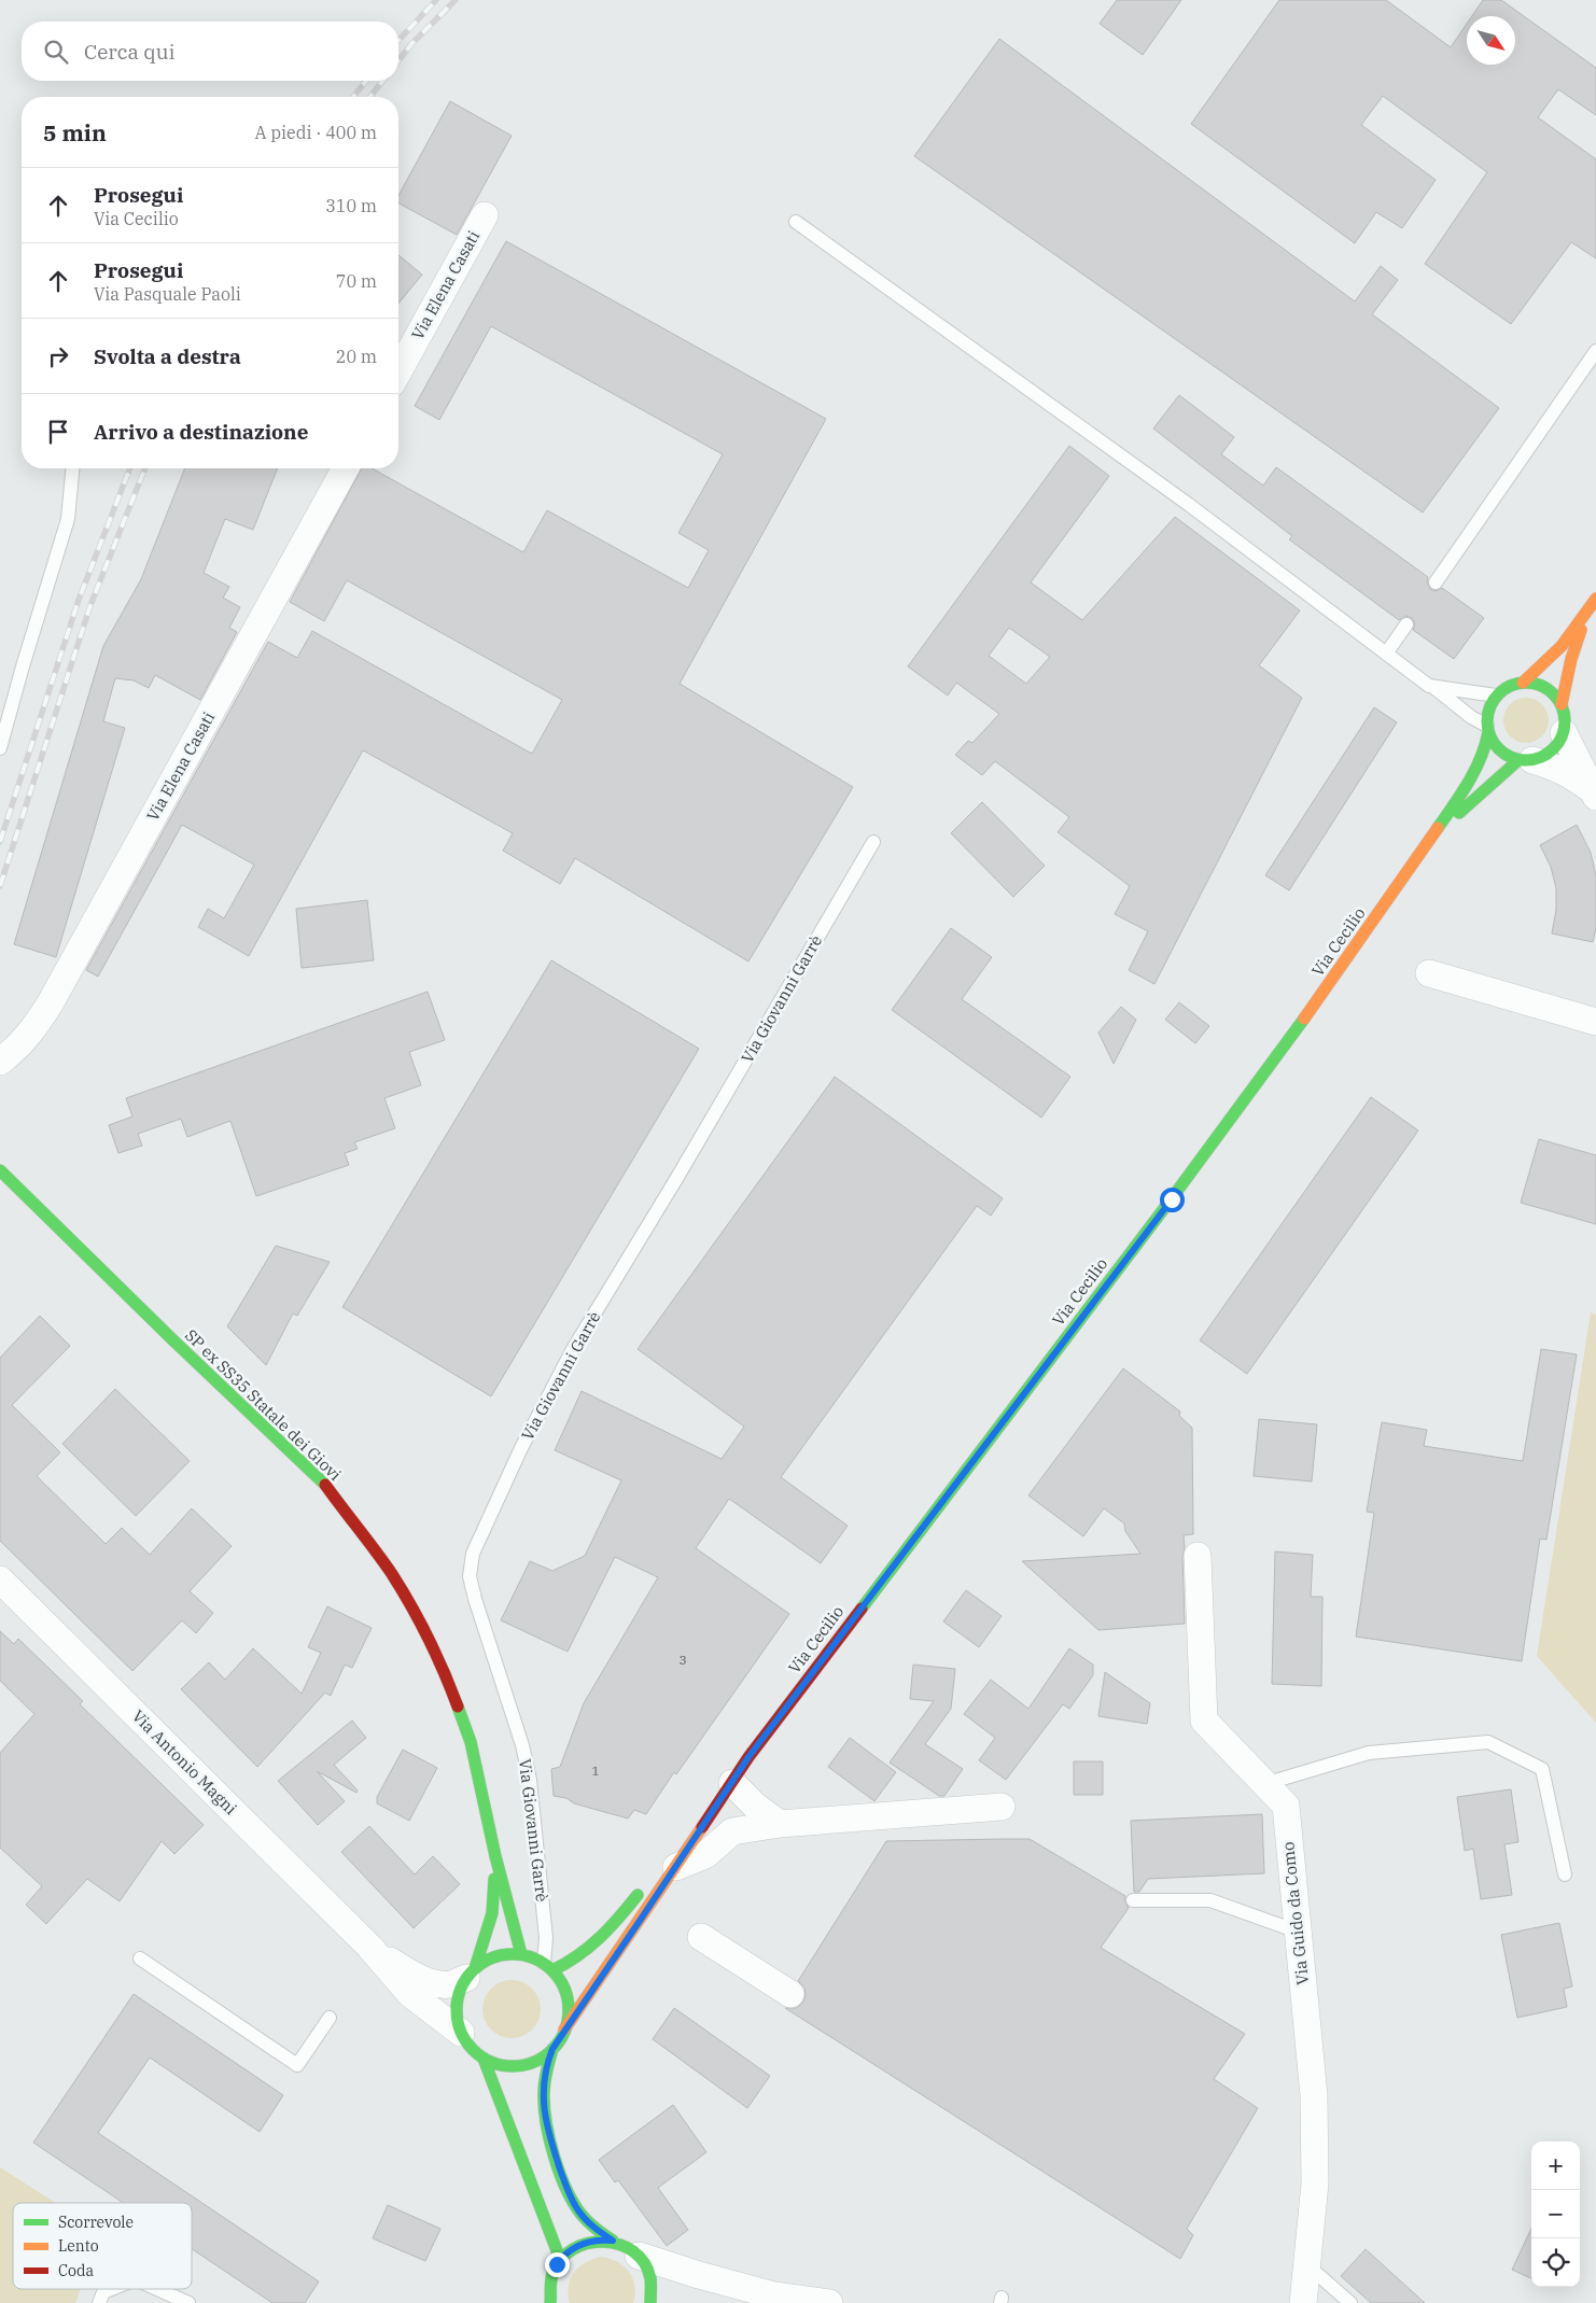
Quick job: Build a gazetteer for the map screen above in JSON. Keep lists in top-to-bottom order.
{
  "streets": {
    "main road": ["Via Cecilio", "SP ex SS35 Statale dei Giovi"],
    "street": ["Via Elena Casati", "Via Antonio Magni", "Via Guido da Como"],
    "lane": ["Via Giovanni Garrè"]
  },
  "crossings": [
    ["Via Cecilio", "Via Giovanni Garrè"],
    ["Via Cecilio", "SP ex SS35 Statale dei Giovi"],
    ["Via Giovanni Garrè", "SP ex SS35 Statale dei Giovi"]
  ],
  "house_numbers": ["3", "1"],
  "legend": ["Scorrevole", "Lento", "Coda"],
  "north": "bottom right",
  "page": {
    "search": "Cerca qui",
    "heading": ["5 min", "A piedi · 400 m"],
    "list": [
      ["Prosegui", "Via Cecilio", "310 m"],
      ["Prosegui", "Via Pasquale Paoli", "70 m"],
      ["Svolta a destra", "20 m"],
      "Arrivo a destinazione"
    ],
    "map_buttons": ["+", "−"]
  }
}
